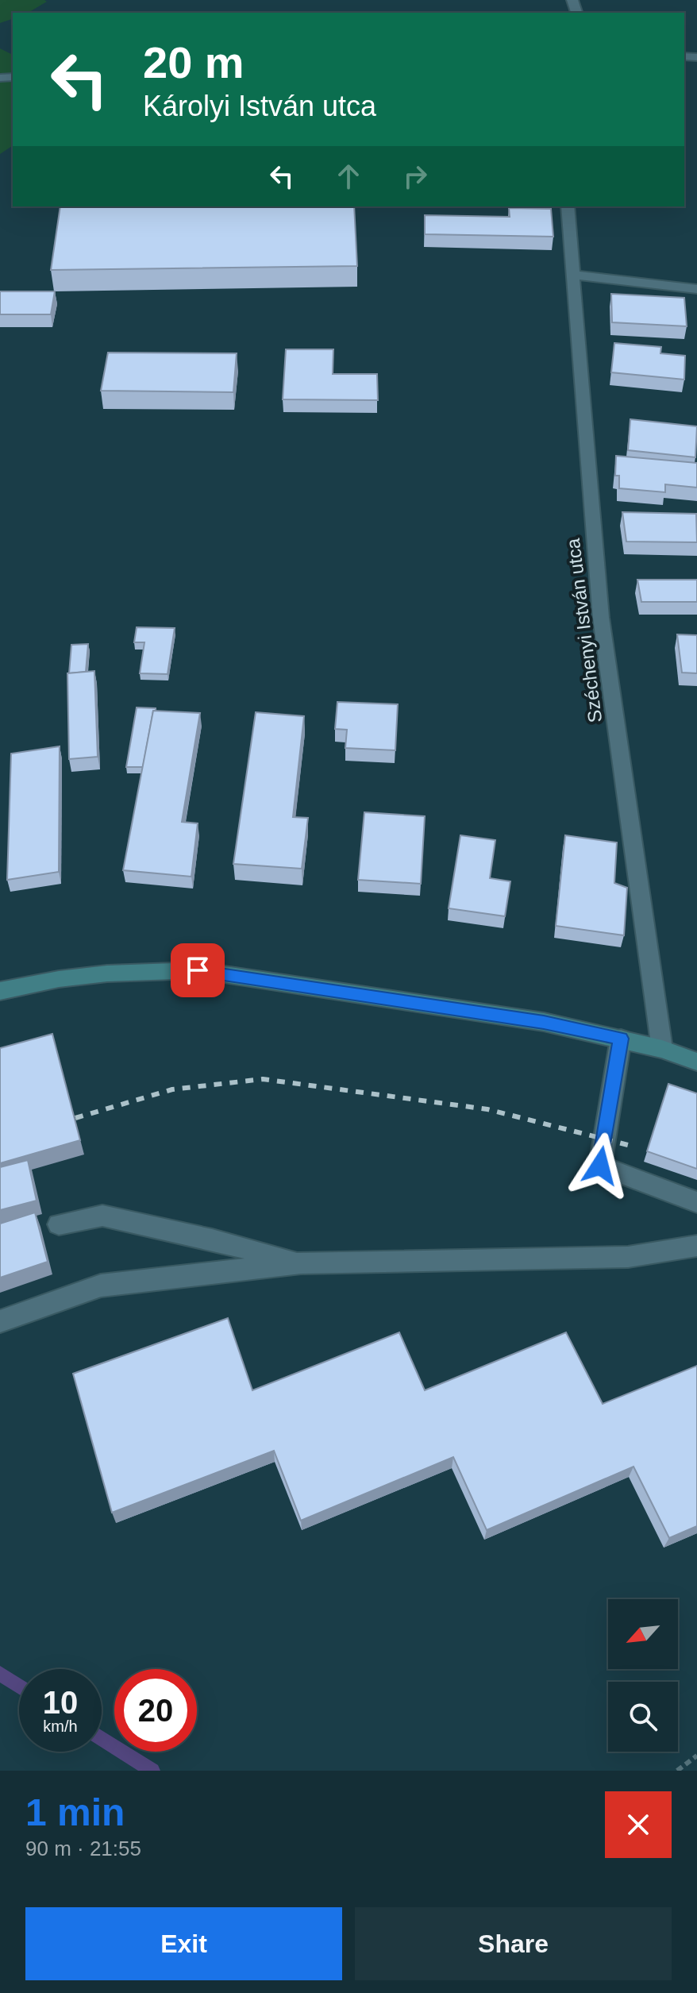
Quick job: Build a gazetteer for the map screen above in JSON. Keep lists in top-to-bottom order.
{
  "streets": {
    "street": ["Széchenyi István utca"]
  },
  "north": "bottom left",
  "page": {
    "turn": ["20 m", "Károlyi István utca"],
    "speed": "10 km/h",
    "limit": "20",
    "heading": ["1 min", "90 m · 21:55"],
    "buttons": ["Exit", "Share"]
  }
}
